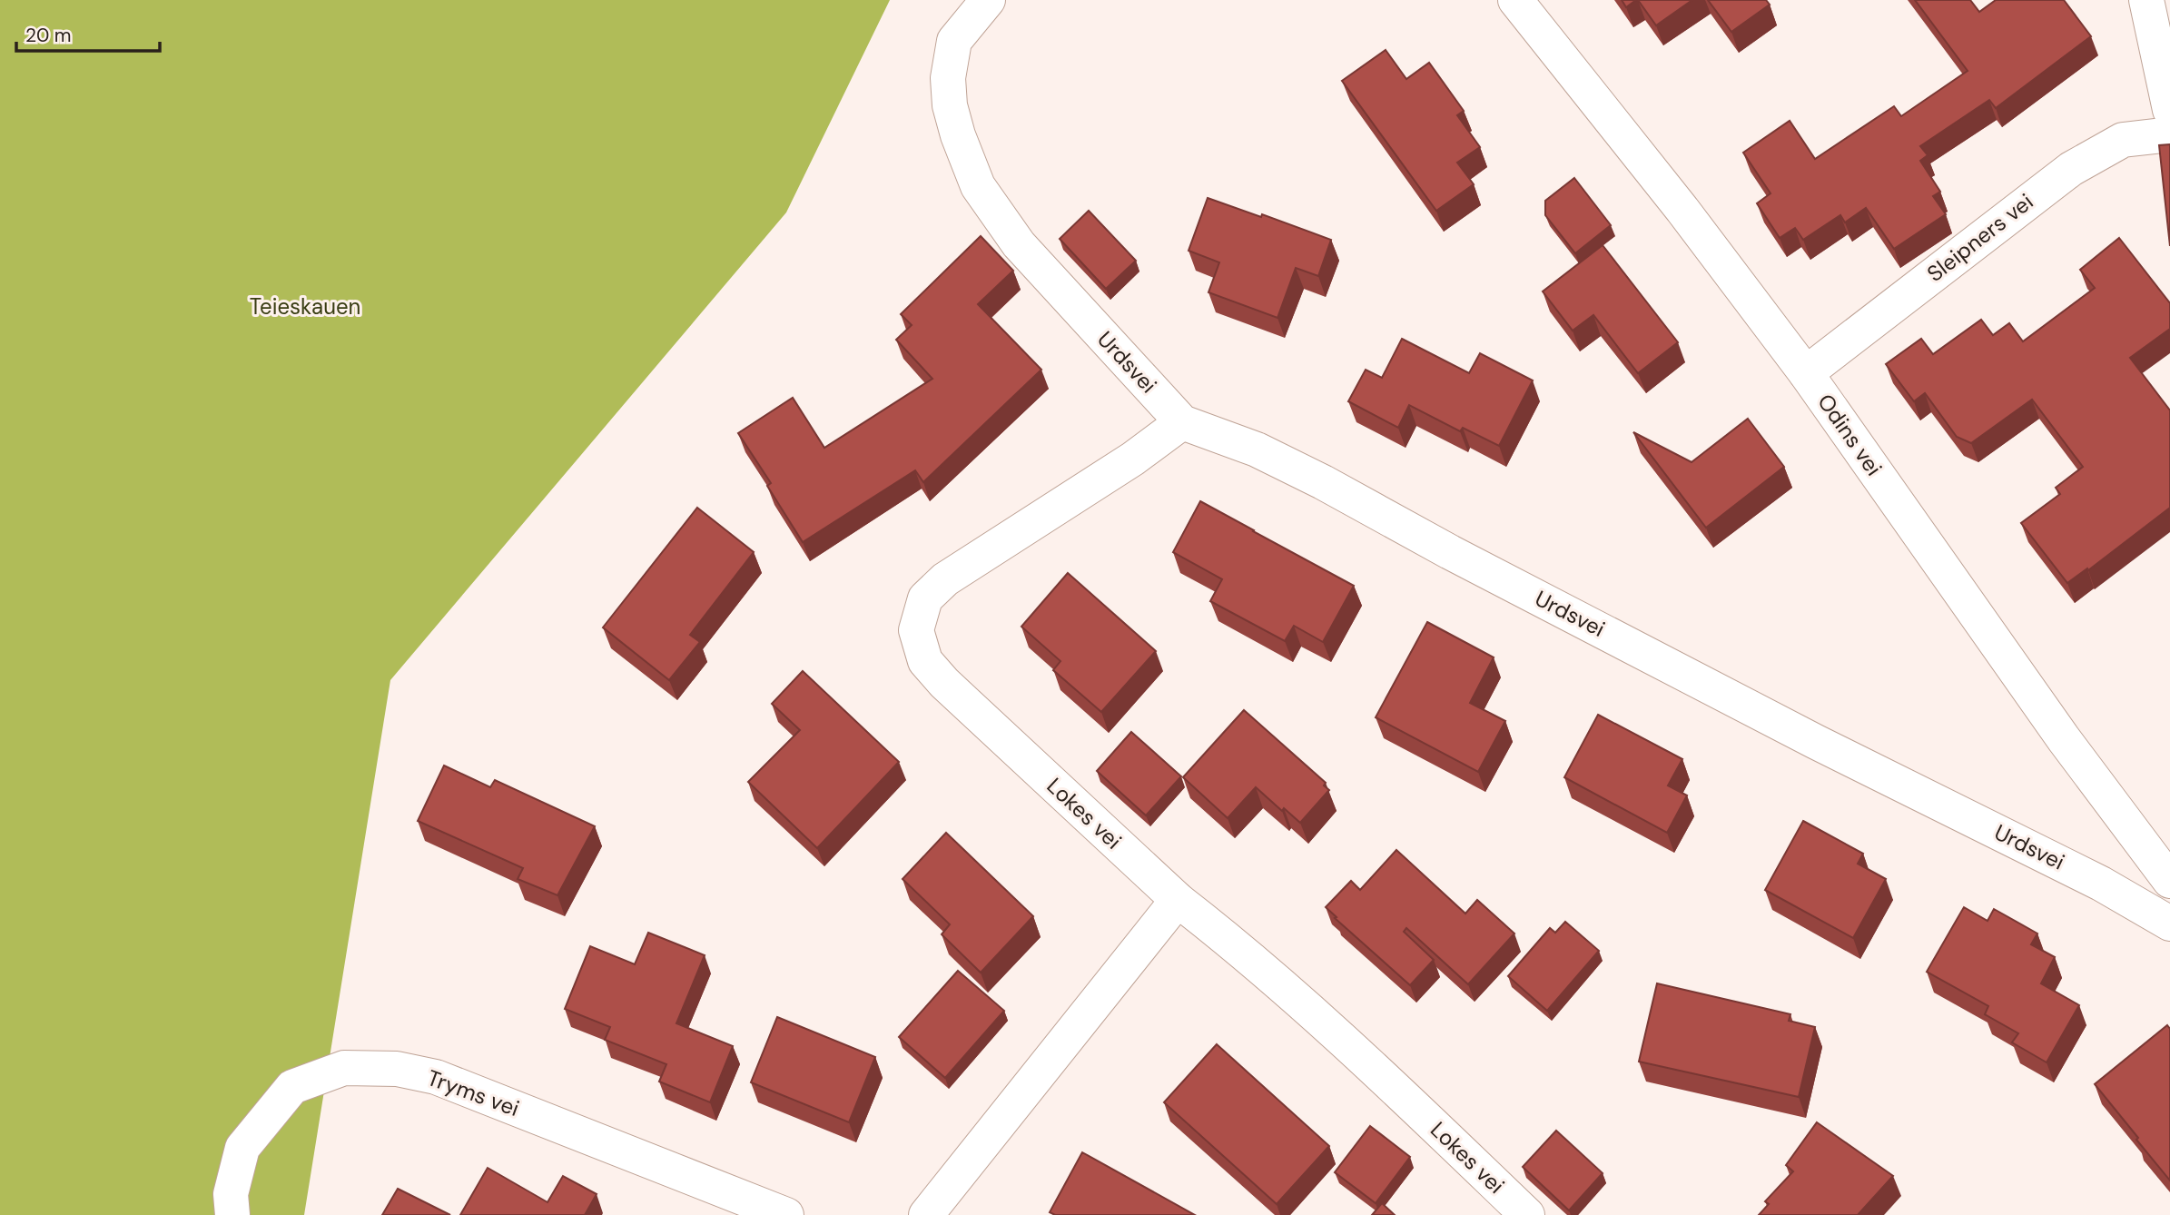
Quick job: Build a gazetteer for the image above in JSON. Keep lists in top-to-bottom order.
{
  "streets": {
    "street": [
      "Sleipners vei",
      "Urdsvei",
      "Odins vei",
      "Lokes vei",
      "Tryms vei"
    ]
  },
  "crossings": [
    ["Sleipners vei", "Odins vei"],
    ["Urdsvei", "Lokes vei"]
  ],
  "parks": ["Teieskauen"],
  "scale_bar": "20 m"
}
